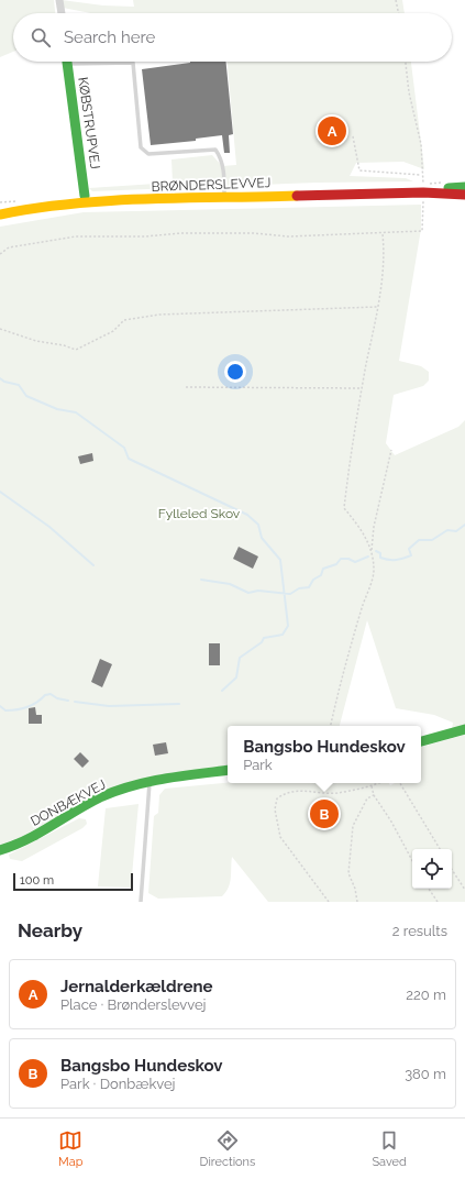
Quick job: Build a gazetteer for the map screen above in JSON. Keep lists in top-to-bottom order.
{
  "streets": {
    "main road": ["KØBSTRUPVEJ", "BRØNDERSLEVVEJ", "DONBÆKVEJ"]
  },
  "parks": ["Fylleled Skov"],
  "scale_bar": "100 m",
  "page": {
    "search": "Search here",
    "pins": ["A", "B"],
    "popup": ["Bangsbo Hundeskov", "Park"],
    "scale": "100 m",
    "heading": ["Nearby", "2 results"],
    "list": [
      {
        "mark": "A",
        "name": "Jernalderkældrene",
        "note": "Place · Brønderslevvej",
        "value": "220 m"
      },
      {
        "mark": "B",
        "name": "Bangsbo Hundeskov",
        "note": "Park · Donbækvej",
        "value": "380 m"
      }
    ],
    "nav": ["Map", "Directions", "Saved"]
  }
}
